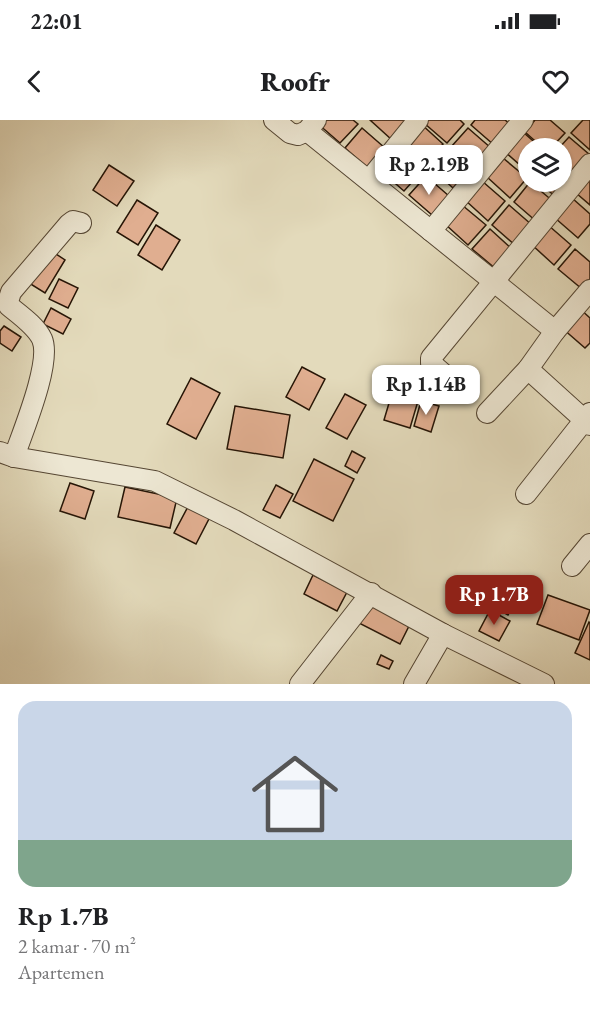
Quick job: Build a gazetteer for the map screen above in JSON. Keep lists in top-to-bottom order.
{
  "page": {
    "status": "22:01",
    "header": "Roofr",
    "price": ["Rp 2.19B", "Rp 1.14B", "Rp 1.7B"],
    "list": [
      {
        "name": "Rp 1.7B",
        "note": "2 kamar · 70 m² · Apartemen"
      }
    ]
  }
}
